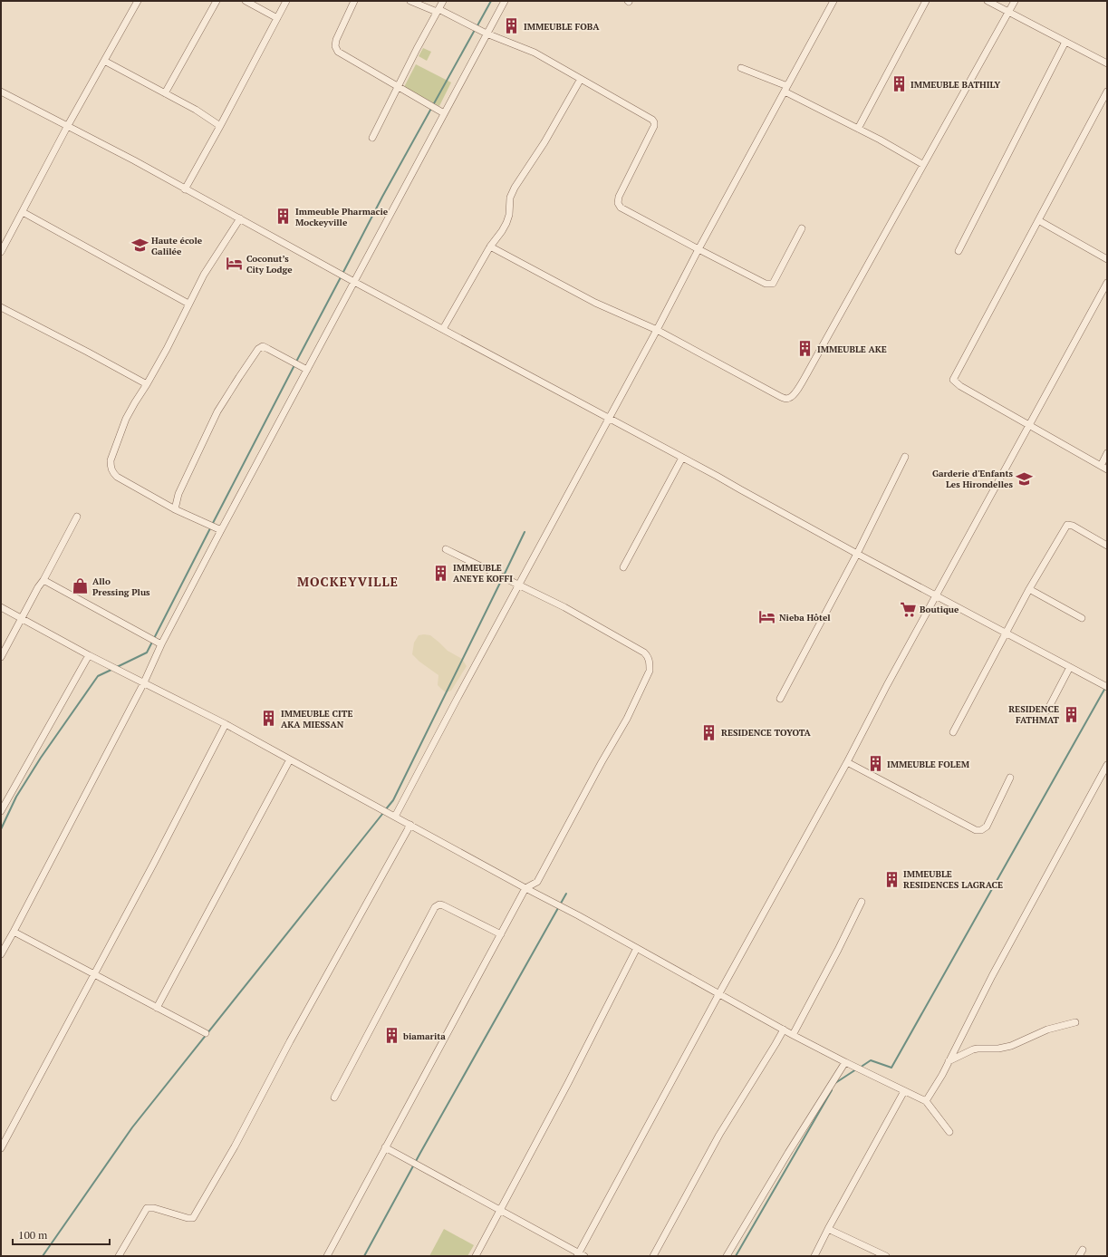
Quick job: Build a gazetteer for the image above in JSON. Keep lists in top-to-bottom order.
{
  "districts": ["MOCKEYVILLE"],
  "places": {
    "building": [
      "IMMEUBLE FOBA",
      "IMMEUBLE BATHILY",
      "Immeuble Pharmacie Mockeyville",
      "IMMEUBLE AKE",
      "IMMEUBLE ANEYE KOFFI",
      "RESIDENCE FATHMAT",
      "IMMEUBLE CITE AKA MIESSAN",
      "RESIDENCE TOYOTA",
      "IMMEUBLE FOLEM",
      "IMMEUBLE RESIDENCES LAGRACE",
      "biamarita"
    ],
    "school or university": ["Haute école Galilée", "Garderie d'Enfants Les Hirondelles"],
    "hotel": ["Coconut’s City Lodge", "Nieba Hôtel"],
    "shop": ["Allo Pressing Plus"],
    "supermarket": ["Boutique"]
  },
  "scale_bar": "100 m"
}
